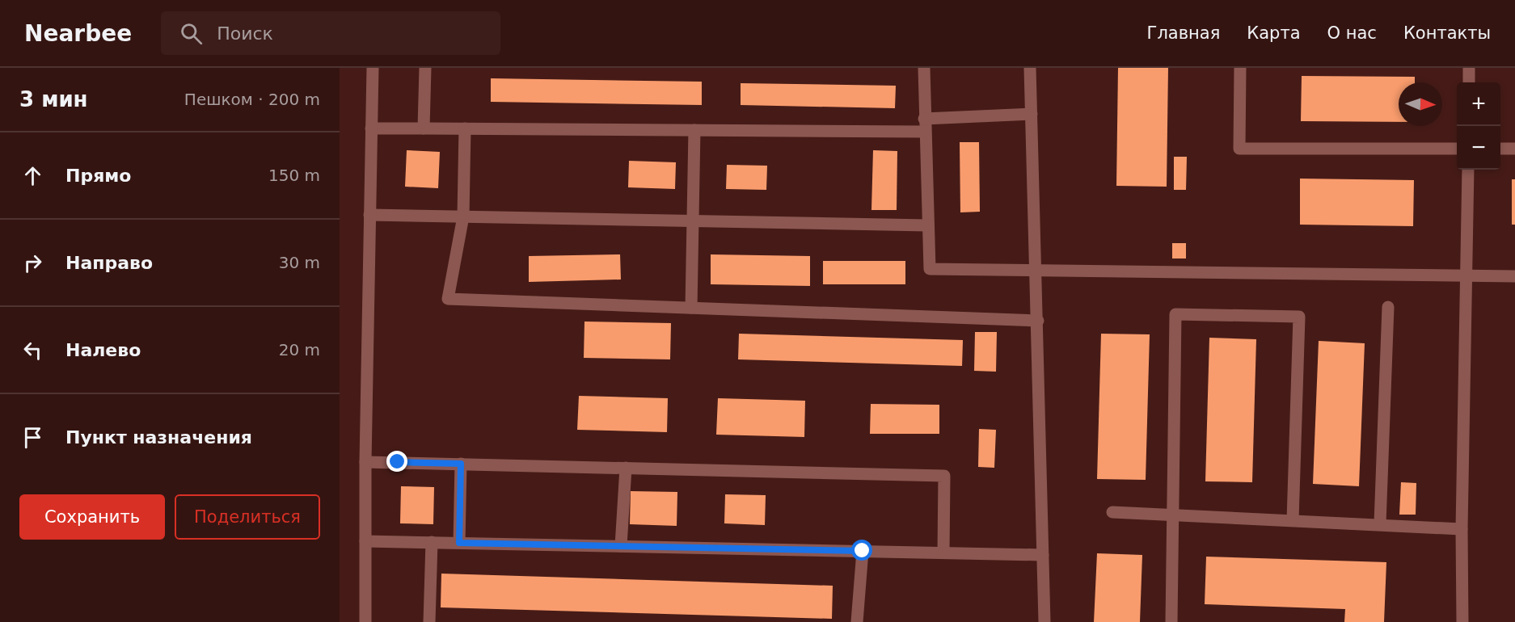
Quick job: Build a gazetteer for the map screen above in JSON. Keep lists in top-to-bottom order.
{
  "north": "right",
  "page": {
    "header": "Nearbee",
    "search": "Поиск",
    "nav": [
      "Главная",
      "Карта",
      "О нас",
      "Контакты"
    ],
    "heading": ["3 мин", "Пешком · 200 m"],
    "map_buttons": ["+", "−"],
    "list": [
      ["Прямо", "150 m"],
      ["Направо", "30 m"],
      ["Налево", "20 m"],
      "Пункт назначения"
    ],
    "buttons": ["Сохранить", "Поделиться"]
  }
}
